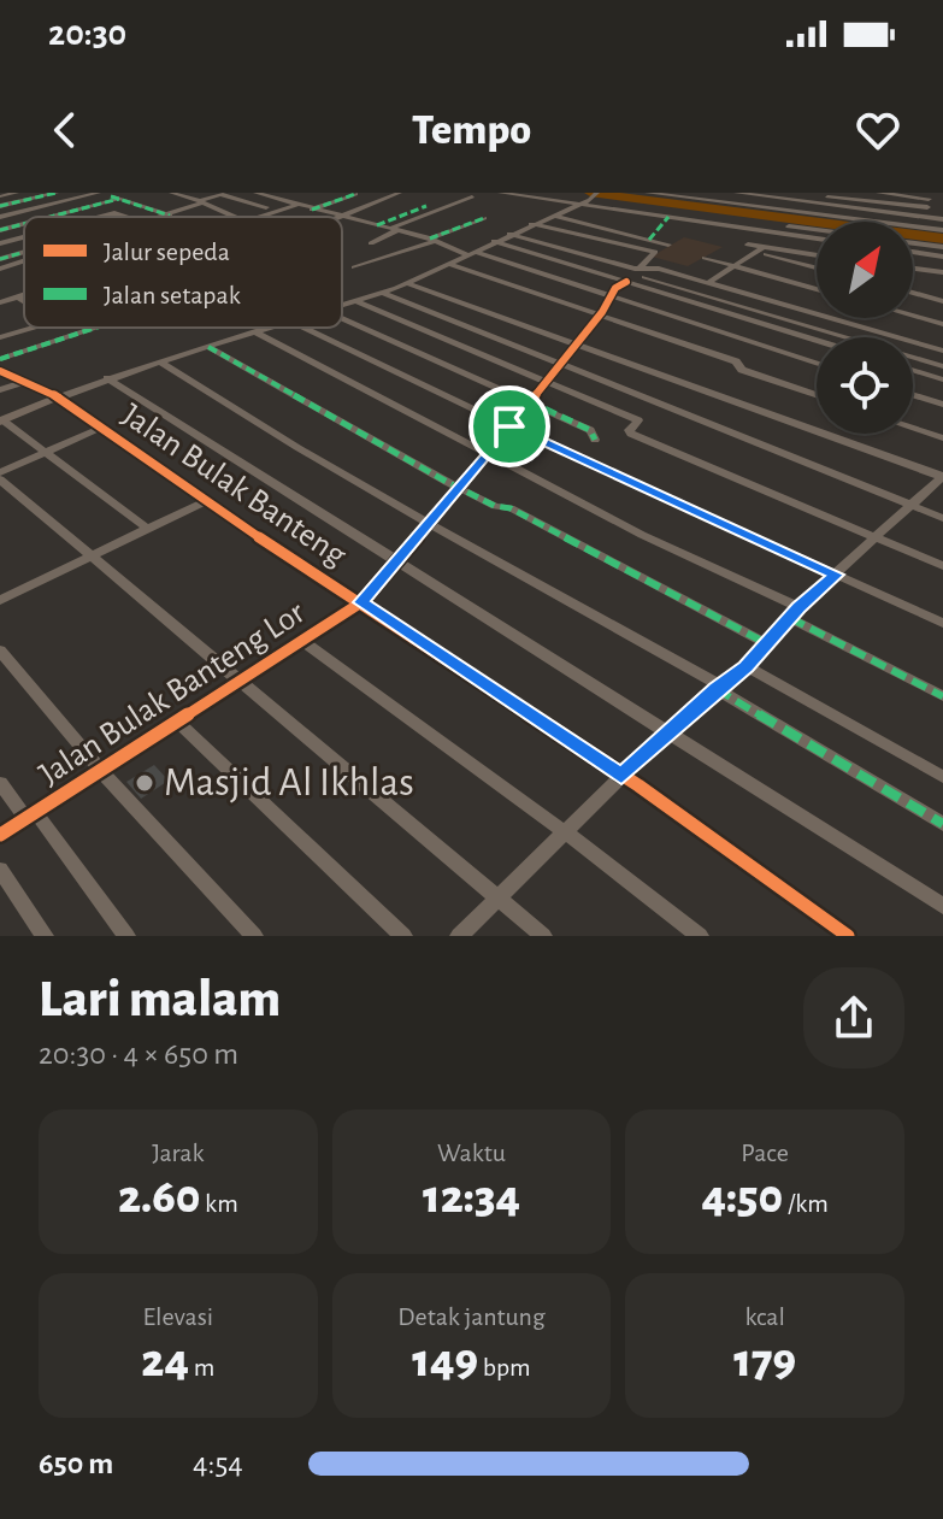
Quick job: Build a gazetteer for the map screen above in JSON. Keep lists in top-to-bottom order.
{
  "streets": {
    "street": ["Jalan Bulak Banteng", "Jalan Bulak Banteng Lor"]
  },
  "crossings": [
    ["Jalan Bulak Banteng", "Jalan Bulak Banteng Lor"]
  ],
  "places": ["Masjid Al Ikhlas"],
  "legend": ["Jalur sepeda", "Jalan setapak"],
  "north": "top right",
  "page": {
    "status": "20:30",
    "header": "Tempo",
    "heading": ["Lari malam", "20:30 · 4 × 650 m"],
    "stats": [
      ["Jarak", "2.60 km"],
      ["Waktu", "12:34"],
      ["Pace", "4:50 /km"],
      ["Elevasi", "24 m"],
      ["Detak jantung", "149 bpm"],
      ["kcal", "179"]
    ],
    "list": [
      {
        "name": "650 m",
        "note": "4:54"
      }
    ]
  }
}
